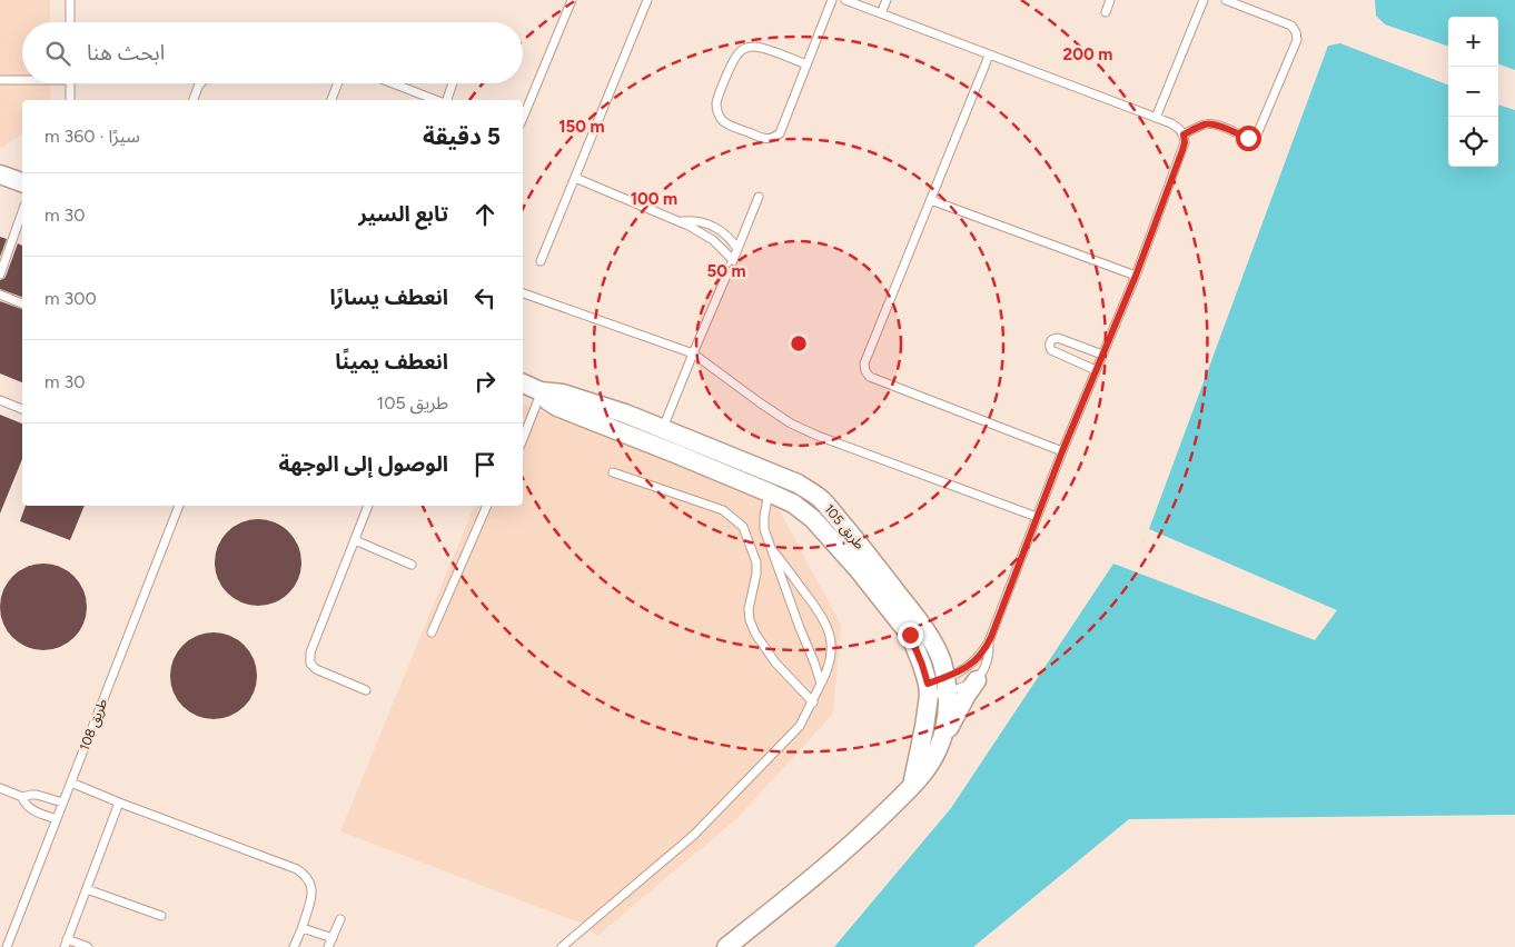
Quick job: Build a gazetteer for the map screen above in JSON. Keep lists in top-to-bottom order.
{
  "streets": {
    "street": ["طريق 105"],
    "lane": ["طريق 108"]
  },
  "page": {
    "map_buttons": ["+", "−"],
    "search": "ابحث هنا",
    "heading": ["5 دقيقة", "سيرًا · 360 m"],
    "list": [
      ["تابع السير", "30 m"],
      ["انعطف يسارًا", "300 m"],
      ["انعطف يمينًا", "طريق 105", "30 m"],
      "الوصول إلى الوجهة"
    ]
  },
  "rings": [
    "200 m",
    "150 m",
    "100 m",
    "50 m"
  ]
}
